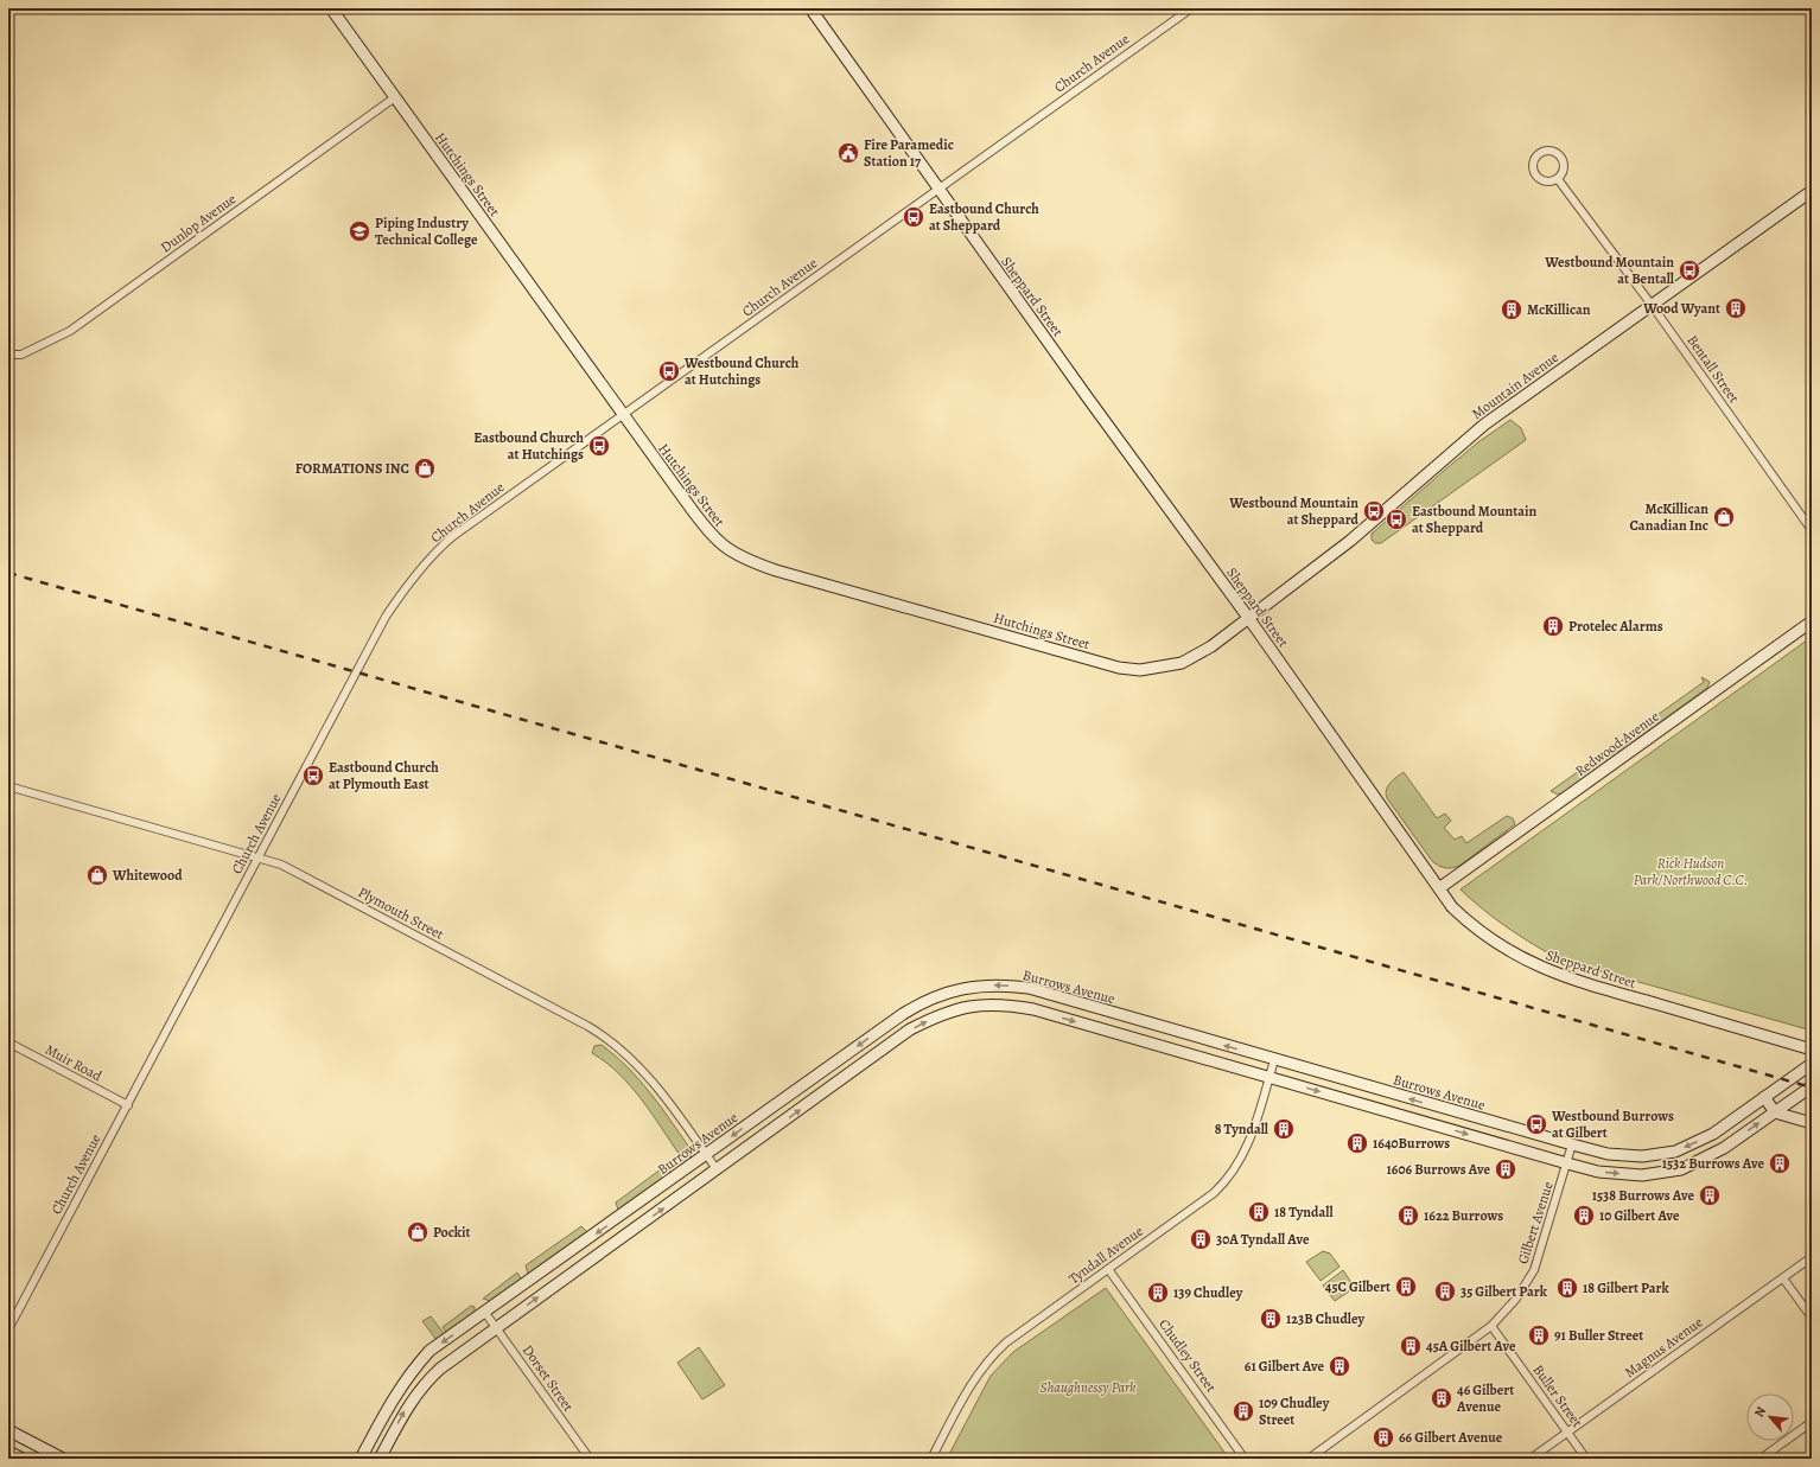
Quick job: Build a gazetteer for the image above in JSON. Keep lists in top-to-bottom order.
{
  "streets": {
    "street": [
      "Church Avenue",
      "Hutchings Street",
      "Dunlop Avenue",
      "Sheppard Street",
      "Bentall Street",
      "Mountain Avenue",
      "Redwood Avenue",
      "Plymouth Street",
      "Burrows Avenue",
      "Muir Road",
      "Gilbert Avenue",
      "Tyndall Avenue",
      "Magnus Avenue",
      "Chudley Street",
      "Dorset Street",
      "Buller Street"
    ]
  },
  "crossings": [
    ["Church Avenue", "Hutchings Street"],
    ["Church Avenue", "Sheppard Street"],
    ["Church Avenue", "Plymouth Street"],
    ["Church Avenue", "Muir Road"],
    ["Hutchings Street", "Dunlop Avenue"],
    ["Hutchings Street", "Sheppard Street"],
    ["Hutchings Street", "Mountain Avenue"],
    ["Sheppard Street", "Mountain Avenue"],
    ["Sheppard Street", "Redwood Avenue"],
    ["Bentall Street", "Mountain Avenue"],
    ["Plymouth Street", "Burrows Avenue"],
    ["Burrows Avenue", "Gilbert Avenue"],
    ["Burrows Avenue", "Tyndall Avenue"],
    ["Burrows Avenue", "Dorset Street"],
    ["Gilbert Avenue", "Buller Street"],
    ["Tyndall Avenue", "Chudley Street"],
    ["Magnus Avenue", "Buller Street"]
  ],
  "parks": ["Rick Hudson Park/Northwood C.C.", "Shaughnessy Park"],
  "places": {
    "public building": ["Fire Paramedic Station 17"],
    "bus stop": [
      "Eastbound Church at Sheppard",
      "Westbound Mountain at Bentall",
      "Westbound Church at Hutchings",
      "Eastbound Church at Hutchings",
      "Westbound Mountain at Sheppard",
      "Eastbound Mountain at Sheppard",
      "Eastbound Church at Plymouth East",
      "Westbound Burrows at Gilbert"
    ],
    "school or university": ["Piping Industry Technical College"],
    "building": [
      "Wood Wyant",
      "McKillican",
      "Protelec Alarms",
      "8 Tyndall",
      "1640Burrows",
      "1532 Burrows Ave",
      "1606 Burrows Ave",
      "1538 Burrows Ave",
      "18 Tyndall",
      "1622 Burrows",
      "10 Gilbert Ave",
      "30A Tyndall Ave",
      "45C Gilbert",
      "18 Gilbert Park",
      "35 Gilbert Park",
      "139 Chudley",
      "123B Chudley",
      "91 Buller Street",
      "45A Gilbert Ave",
      "61 Gilbert Ave",
      "46 Gilbert Avenue",
      "109 Chudley Street",
      "66 Gilbert Avenue"
    ],
    "shop": [
      "FORMATIONS INC",
      "McKillican Canadian Inc",
      "Whitewood",
      "Pockit"
    ]
  },
  "north": "top left"
}
